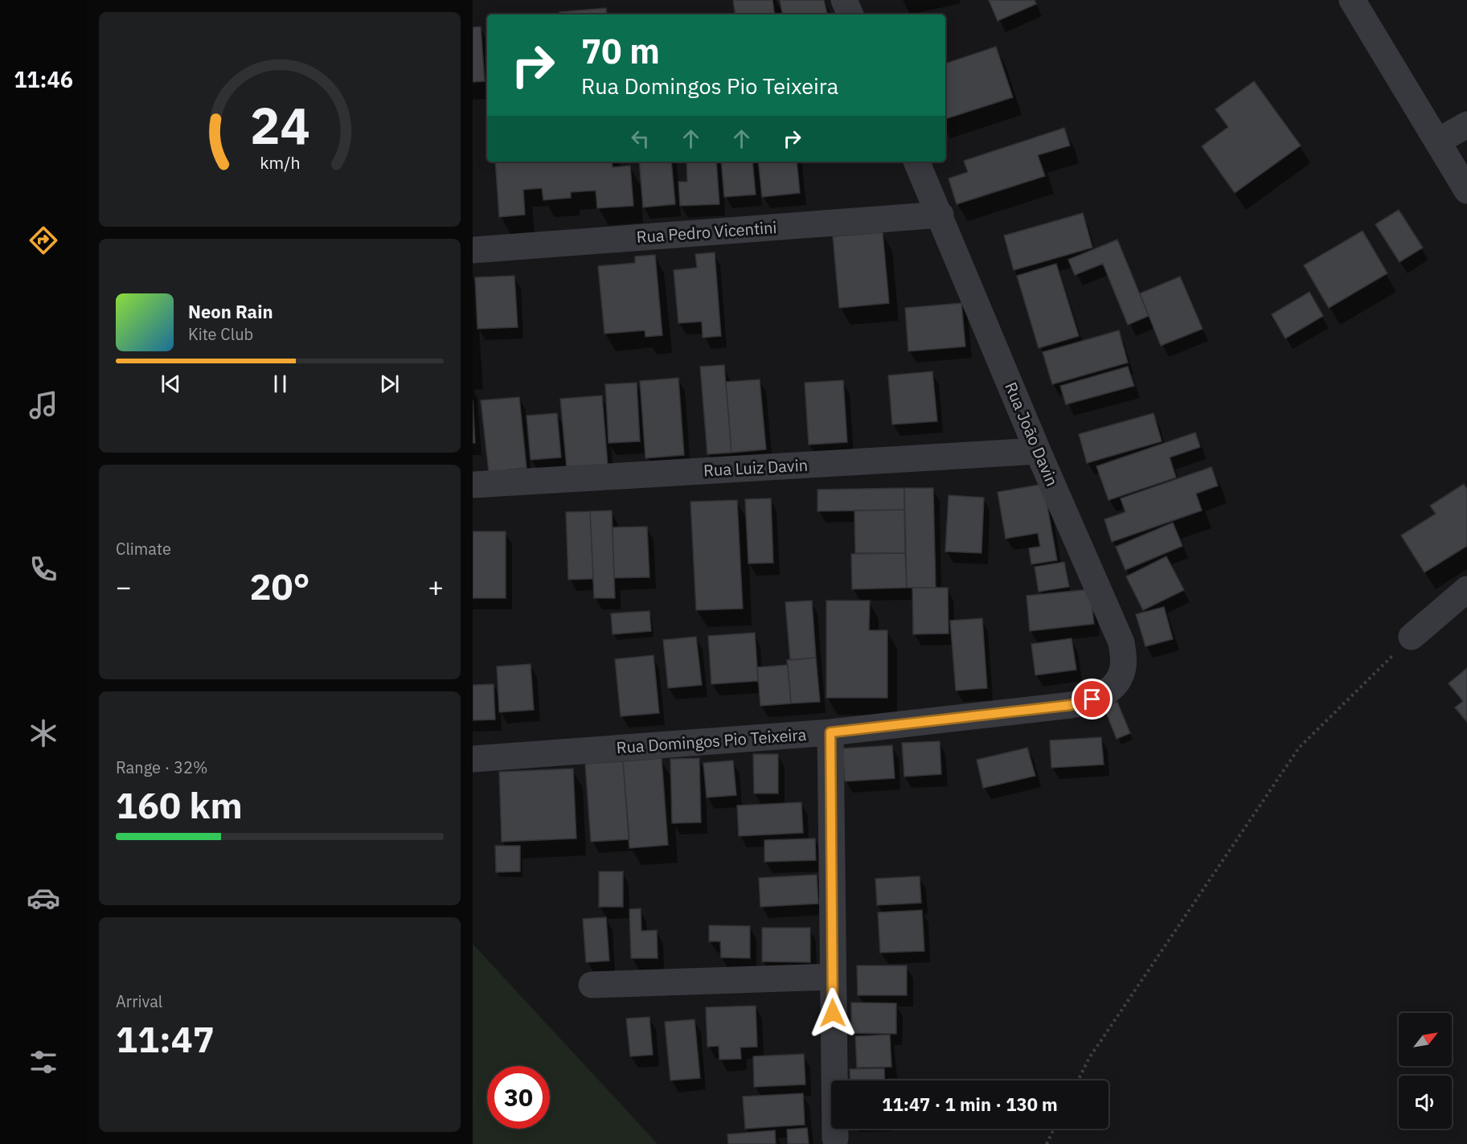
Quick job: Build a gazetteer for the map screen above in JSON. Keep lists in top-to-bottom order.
{
  "streets": {
    "street": [
      "Rua Pedro Vicentini",
      "Rua João Davin",
      "Rua Luiz Davin",
      "Rua Domingos Pio Teixeira"
    ]
  },
  "crossings": [
    ["Rua Pedro Vicentini", "Rua João Davin"],
    ["Rua João Davin", "Rua Luiz Davin"],
    ["Rua João Davin", "Rua Domingos Pio Teixeira"]
  ],
  "north": "top right",
  "page": {
    "tabs": "11:46",
    "turn": ["70 m", "Rua Domingos Pio Teixeira"],
    "song": ["Neon Rain", "Kite Club"],
    "tile": [
      "Climate",
      ["Range · 32%", "160 km"],
      ["Arrival", "11:47"]
    ],
    "heat": ["−", "20°", "+"],
    "limit": "30",
    "trip": "11:47 · 1 min · 130 m",
    "gauge": ["24", "km/h"]
  }
}
